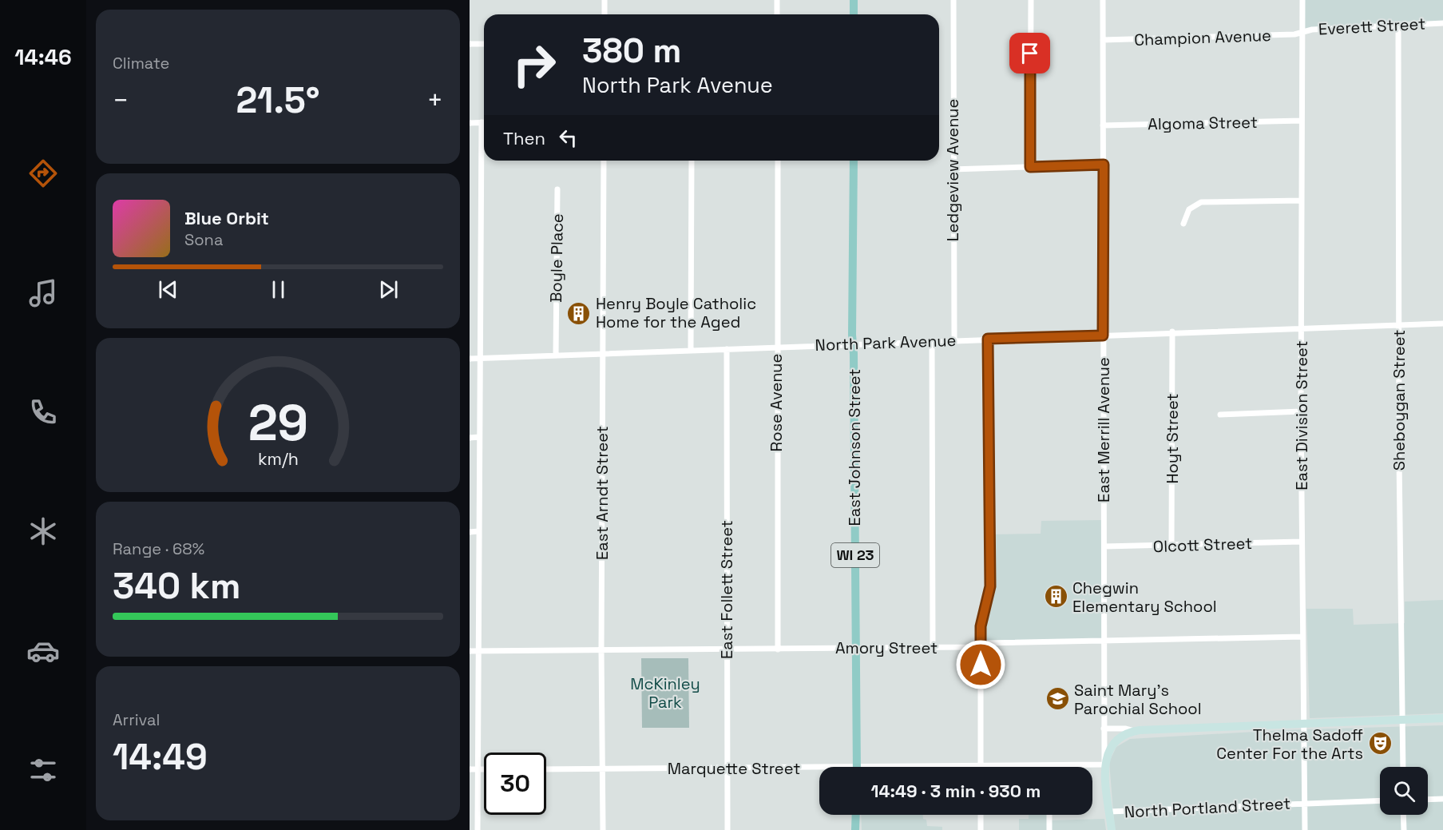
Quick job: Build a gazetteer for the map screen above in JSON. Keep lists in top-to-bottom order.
{
  "streets": {
    "main road": ["East Merrill Avenue", "East Johnson Street", "WI 23"],
    "street": [
      "Everett Street",
      "Champion Avenue",
      "Algoma Street",
      "Ledgeview Avenue",
      "Boyle Place",
      "North Park Avenue",
      "Sheboygan Street",
      "Rose Avenue",
      "East Division Street",
      "Hoyt Street",
      "East Arndt Street",
      "Olcott Street",
      "East Follett Street",
      "Amory Street",
      "Marquette Street",
      "North Portland Street"
    ]
  },
  "crossings": [
    ["Everett Street", "Champion Avenue"],
    ["Everett Street", "Sheboygan Street"],
    ["Everett Street", "East Division Street"],
    ["Champion Avenue", "East Division Street"],
    ["Champion Avenue", "East Merrill Avenue"],
    ["Algoma Street", "East Division Street"],
    ["Algoma Street", "East Merrill Avenue"],
    ["Ledgeview Avenue", "North Park Avenue"],
    ["Boyle Place", "North Park Avenue"],
    ["North Park Avenue", "Sheboygan Street"],
    ["North Park Avenue", "Rose Avenue"],
    ["North Park Avenue", "East Division Street"],
    ["North Park Avenue", "East Merrill Avenue"],
    ["North Park Avenue", "Hoyt Street"],
    ["North Park Avenue", "East Johnson Street"],
    ["North Park Avenue", "East Arndt Street"],
    ["North Park Avenue", "East Follett Street"],
    ["Rose Avenue", "Amory Street"],
    ["East Division Street", "Olcott Street"],
    ["East Division Street", "Amory Street"],
    ["East Division Street", "North Portland Street"],
    ["East Merrill Avenue", "Olcott Street"],
    ["East Merrill Avenue", "Amory Street"],
    ["East Merrill Avenue", "Marquette Street"],
    ["East Merrill Avenue", "North Portland Street"],
    ["Hoyt Street", "Olcott Street"],
    ["East Johnson Street", "Amory Street"],
    ["East Arndt Street", "Amory Street"],
    ["East Arndt Street", "Marquette Street"],
    ["East Follett Street", "Amory Street"],
    ["East Follett Street", "Marquette Street"]
  ],
  "parks": ["McKinley Park"],
  "places": {
    "building": ["Henry Boyle Catholic Home for the Aged", "Chegwin Elementary School"],
    "school or university": ["Saint Mary's Parochial School"],
    "theatre": ["Thelma Sadoff Center For the Arts"]
  },
  "page": {
    "tabs": "14:46",
    "tile": [
      "Climate",
      ["Range · 68%", "340 km"],
      ["Arrival", "14:49"]
    ],
    "turn": ["380 m", "North Park Avenue"],
    "heat": ["−", "21.5°", "+"],
    "then": "Then",
    "song": ["Blue Orbit", "Sona"],
    "limit": "30",
    "trip": "14:49 · 3 min · 930 m",
    "gauge": ["29", "km/h"]
  }
}
